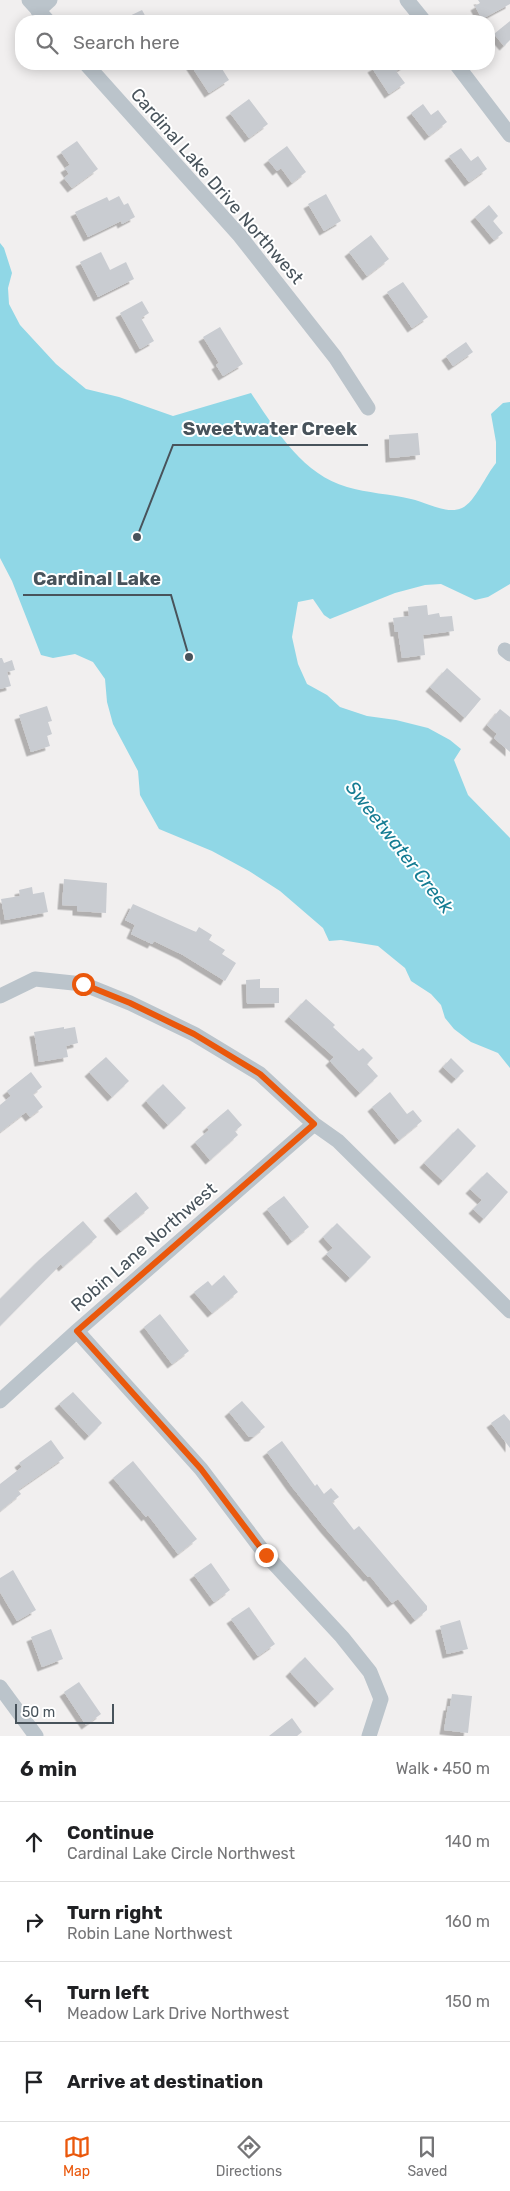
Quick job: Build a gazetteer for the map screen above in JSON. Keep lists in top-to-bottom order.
{
  "streets": {
    "street": ["Cardinal Lake Drive Northwest", "Robin Lane Northwest"]
  },
  "water": ["Sweetwater Creek"],
  "places": ["Sweetwater Creek", "Cardinal Lake"],
  "scale_bar": "50 m",
  "page": {
    "search": "Search here",
    "scale": "50 m",
    "heading": ["6 min", "Walk · 450 m"],
    "list": [
      ["Continue", "Cardinal Lake Circle Northwest", "140 m"],
      ["Turn right", "Robin Lane Northwest", "160 m"],
      ["Turn left", "Meadow Lark Drive Northwest", "150 m"],
      "Arrive at destination"
    ],
    "nav": ["Map", "Directions", "Saved"]
  }
}
